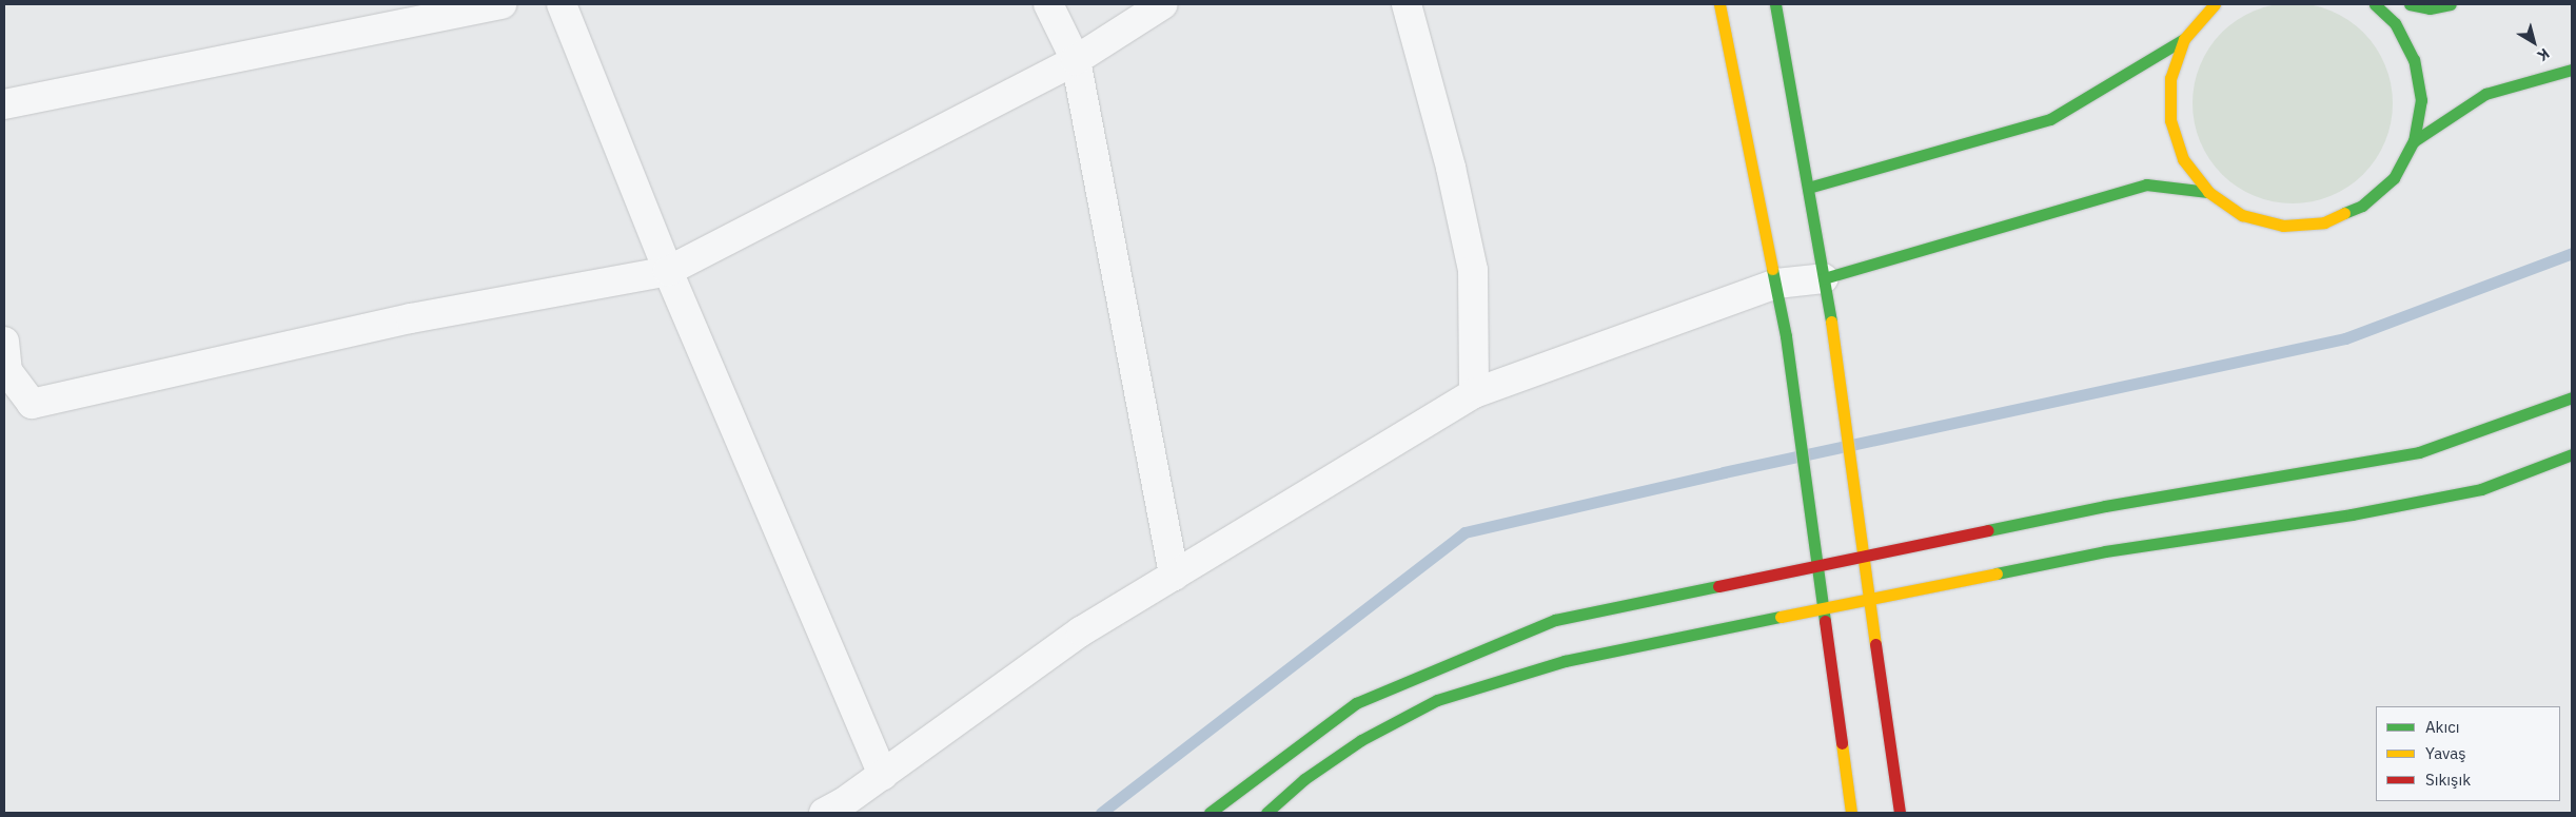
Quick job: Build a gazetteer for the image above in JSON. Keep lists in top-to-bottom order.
{
  "legend": ["Akıcı", "Yavaş", "Sıkışık"],
  "north": "bottom right"
}
